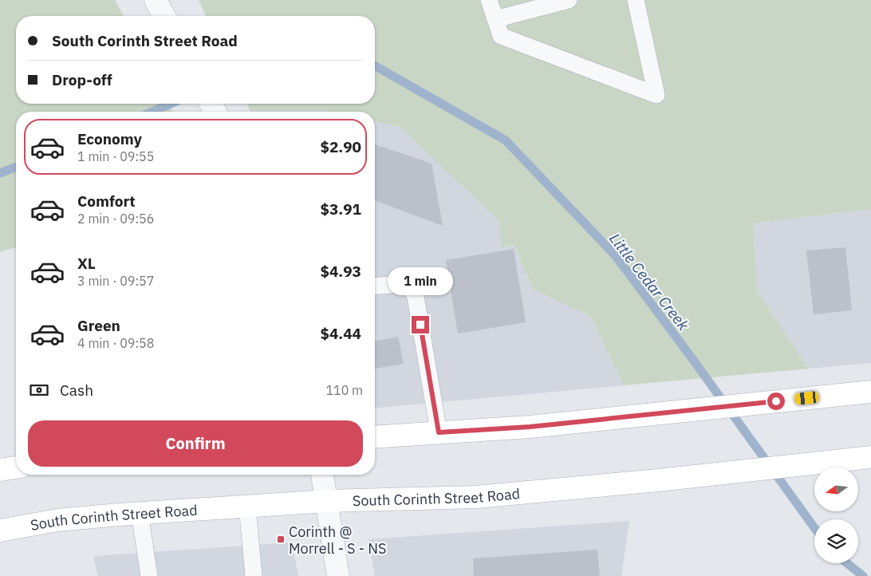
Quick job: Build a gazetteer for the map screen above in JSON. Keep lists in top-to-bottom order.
{
  "streets": {
    "main road": ["South Corinth Street Road"]
  },
  "water": ["Little Cedar Creek"],
  "places": {
    "transit": ["Corinth @ Morrell - S - NS"]
  },
  "north": "left",
  "page": {
    "banner": ["South Corinth Street Road", "Drop-off"],
    "list": [
      {
        "name": "Economy",
        "note": "1 min · 09:55",
        "value": "$2.90"
      },
      {
        "name": "Comfort",
        "note": "2 min · 09:56",
        "value": "$3.91"
      },
      {
        "name": "XL",
        "note": "3 min · 09:57",
        "value": "$4.93"
      },
      {
        "name": "Green",
        "note": "4 min · 09:58",
        "value": "$4.44"
      }
    ],
    "bubble": "1 min",
    "pay": ["Cash", "110 m"],
    "buttons": "Confirm"
  }
}
